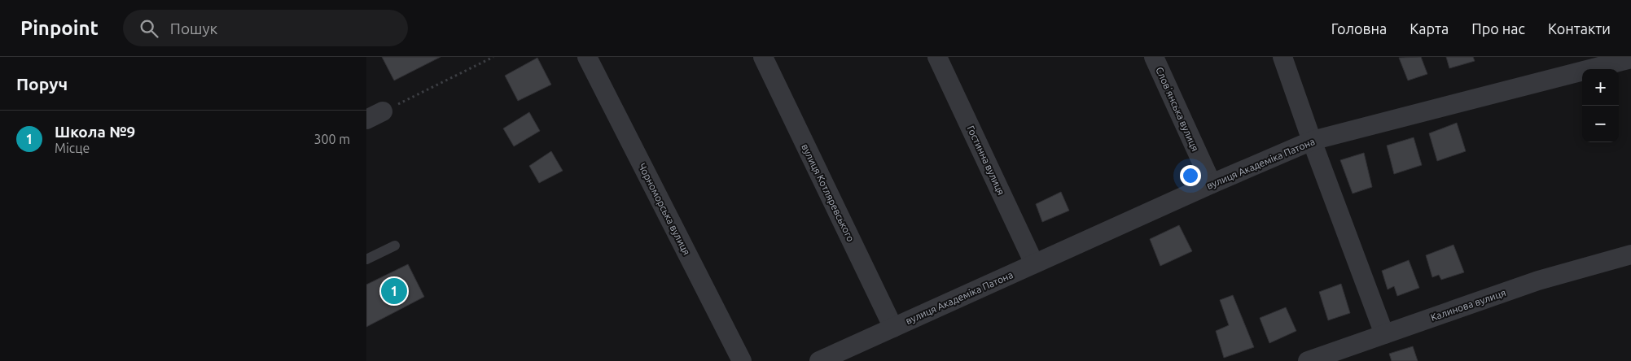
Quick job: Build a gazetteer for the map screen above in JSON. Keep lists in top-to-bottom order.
{
  "streets": {
    "street": [
      "Словʼянська вулиця",
      "Гостинна вулиця",
      "вулиця Академіка Патона",
      "вулиця Котляревського",
      "Чорноморська вулиця",
      "Калинова вулиця"
    ]
  },
  "crossings": [
    ["Словʼянська вулиця", "вулиця Академіка Патона"],
    ["Гостинна вулиця", "вулиця Академіка Патона"],
    ["вулиця Академіка Патона", "вулиця Котляревського"]
  ],
  "page": {
    "header": "Pinpoint",
    "search": "Пошук",
    "nav": [
      "Головна",
      "Карта",
      "Про нас",
      "Контакти"
    ],
    "heading": "Поруч",
    "map_buttons": ["+", "−"],
    "list": [
      {
        "mark": "1",
        "name": "Школа №9",
        "note": "Місце",
        "value": "300 m"
      }
    ],
    "pins": "1"
  }
}
